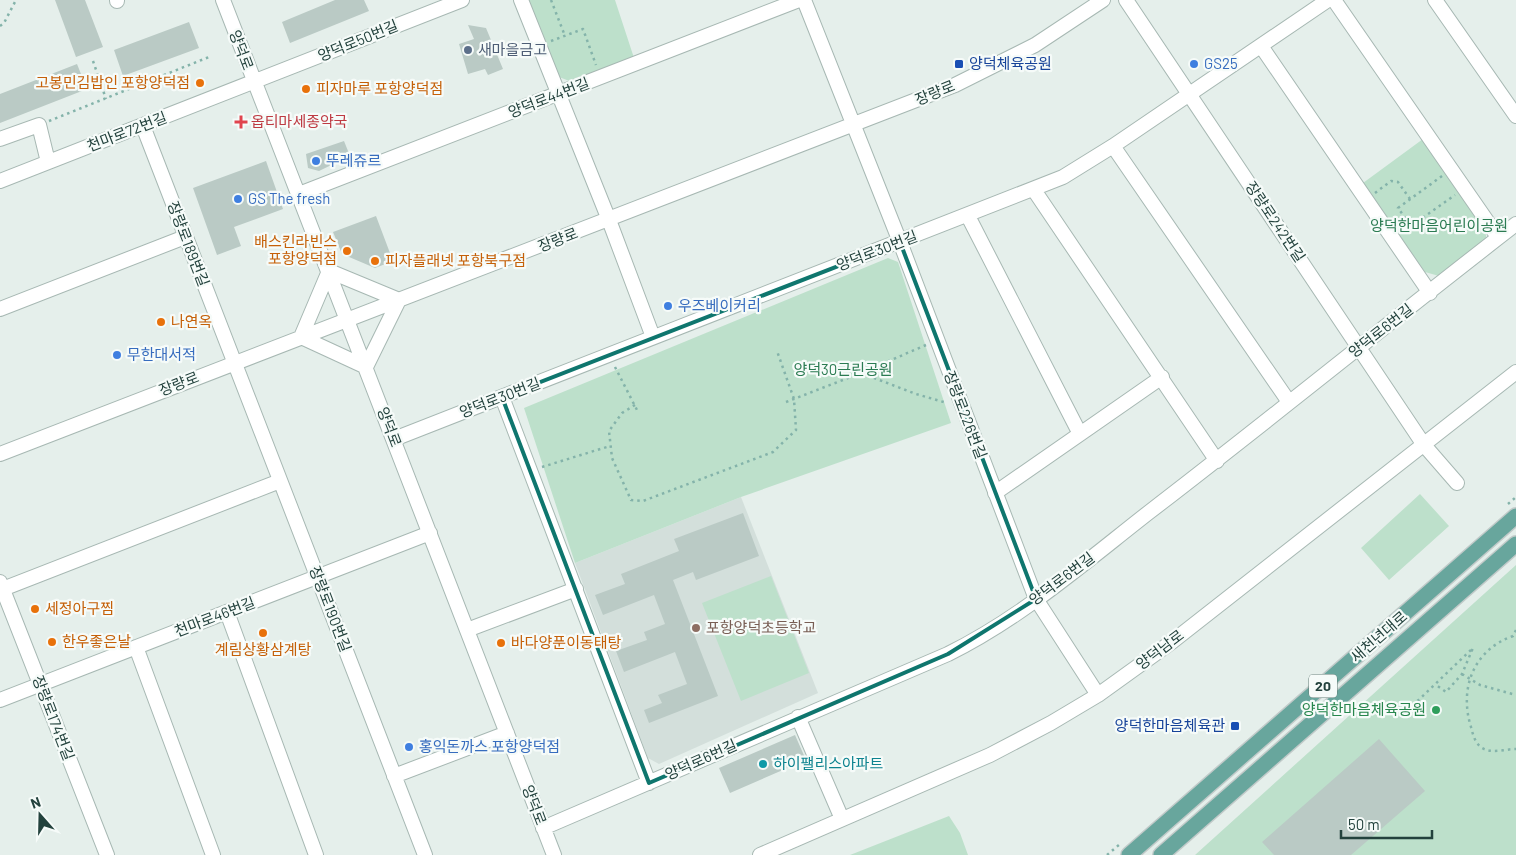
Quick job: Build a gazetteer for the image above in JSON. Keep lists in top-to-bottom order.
{
  "streets": {
    "main road": ["새천년대로", "20"],
    "street": [
      "양덕로50번길",
      "양덕로",
      "장량로",
      "양덕로44번길",
      "천마로72번길",
      "장량로242번길",
      "장량로189번길",
      "양덕로30번길",
      "양덕로6번길",
      "장량로226번길",
      "장량로190번길",
      "천마로46번길",
      "양덕남로",
      "장량로174번길"
    ]
  },
  "crossings": [
    ["양덕로50번길", "양덕로"],
    ["양덕로50번길", "천마로72번길"],
    ["양덕로", "장량로"],
    ["양덕로", "양덕로44번길"],
    ["양덕로", "천마로72번길"],
    ["양덕로", "양덕로30번길"],
    ["양덕로", "양덕로6번길"],
    ["양덕로", "천마로46번길"],
    ["장량로", "장량로189번길"],
    ["장량로", "장량로226번길"],
    ["장량로", "장량로190번길"],
    ["천마로72번길", "장량로189번길"],
    ["장량로242번길", "양덕로30번길"],
    ["장량로242번길", "양덕로6번길"],
    ["장량로242번길", "양덕남로"],
    ["장량로189번길", "장량로190번길"],
    ["양덕로30번길", "장량로226번길"],
    ["양덕로6번길", "장량로226번길"],
    ["장량로226번길", "양덕남로"],
    ["장량로190번길", "천마로46번길"],
    ["천마로46번길", "장량로174번길"]
  ],
  "parks": ["양덕한마음어린이공원", "양덕30근린공원"],
  "places": {
    "other": [
      "새마을금고",
      "GS25",
      "고봉민김밥인 포항양덕점",
      "피자마루 포항양덕점",
      "뚜레쥬르",
      "GS The fresh",
      "배스킨라빈스 포항양덕점",
      "피자플래넷 포항북구점",
      "우즈베이커리",
      "나연옥",
      "무한대서적",
      "세정아구찜",
      "포항양덕초등학교",
      "계림상황삼계탕",
      "한우좋은날",
      "바다양푼이동태탕",
      "양덕한마음체육공원",
      "홍익돈까스 포항양덕점",
      "하이팰리스아파트"
    ],
    "transit": ["양덕체육공원", "양덕한마음체육관"],
    "health": ["옵티마세종약국"]
  },
  "scale_bar": "50 m",
  "north": "top"
}
